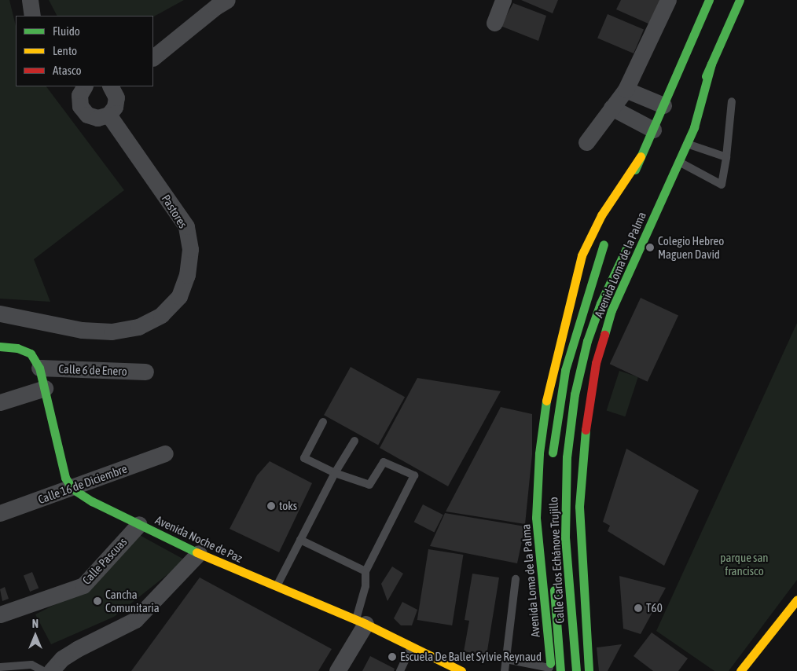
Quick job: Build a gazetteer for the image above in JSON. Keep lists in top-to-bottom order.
{
  "streets": {
    "street": [
      "Pastores",
      "Avenida Loma de la Palma",
      "Calle 6 de Enero",
      "Calle 16 de Diciembre",
      "Avenida Noche de Paz",
      "Calle Carlos Echánove Trujillo",
      "Calle Pascuas"
    ]
  },
  "crossings": [
    ["Calle 16 de Diciembre", "Avenida Noche de Paz"],
    ["Avenida Noche de Paz", "Calle Pascuas"]
  ],
  "parks": ["parque san francisco"],
  "places": [
    "Colegio Hebreo Maguen David",
    "toks",
    "Cancha Comunitaria",
    "T60",
    "Escuela De Ballet Sylvie Reynaud"
  ],
  "legend": ["Fluido", "Lento", "Atasco"],
  "north": "top"
}
